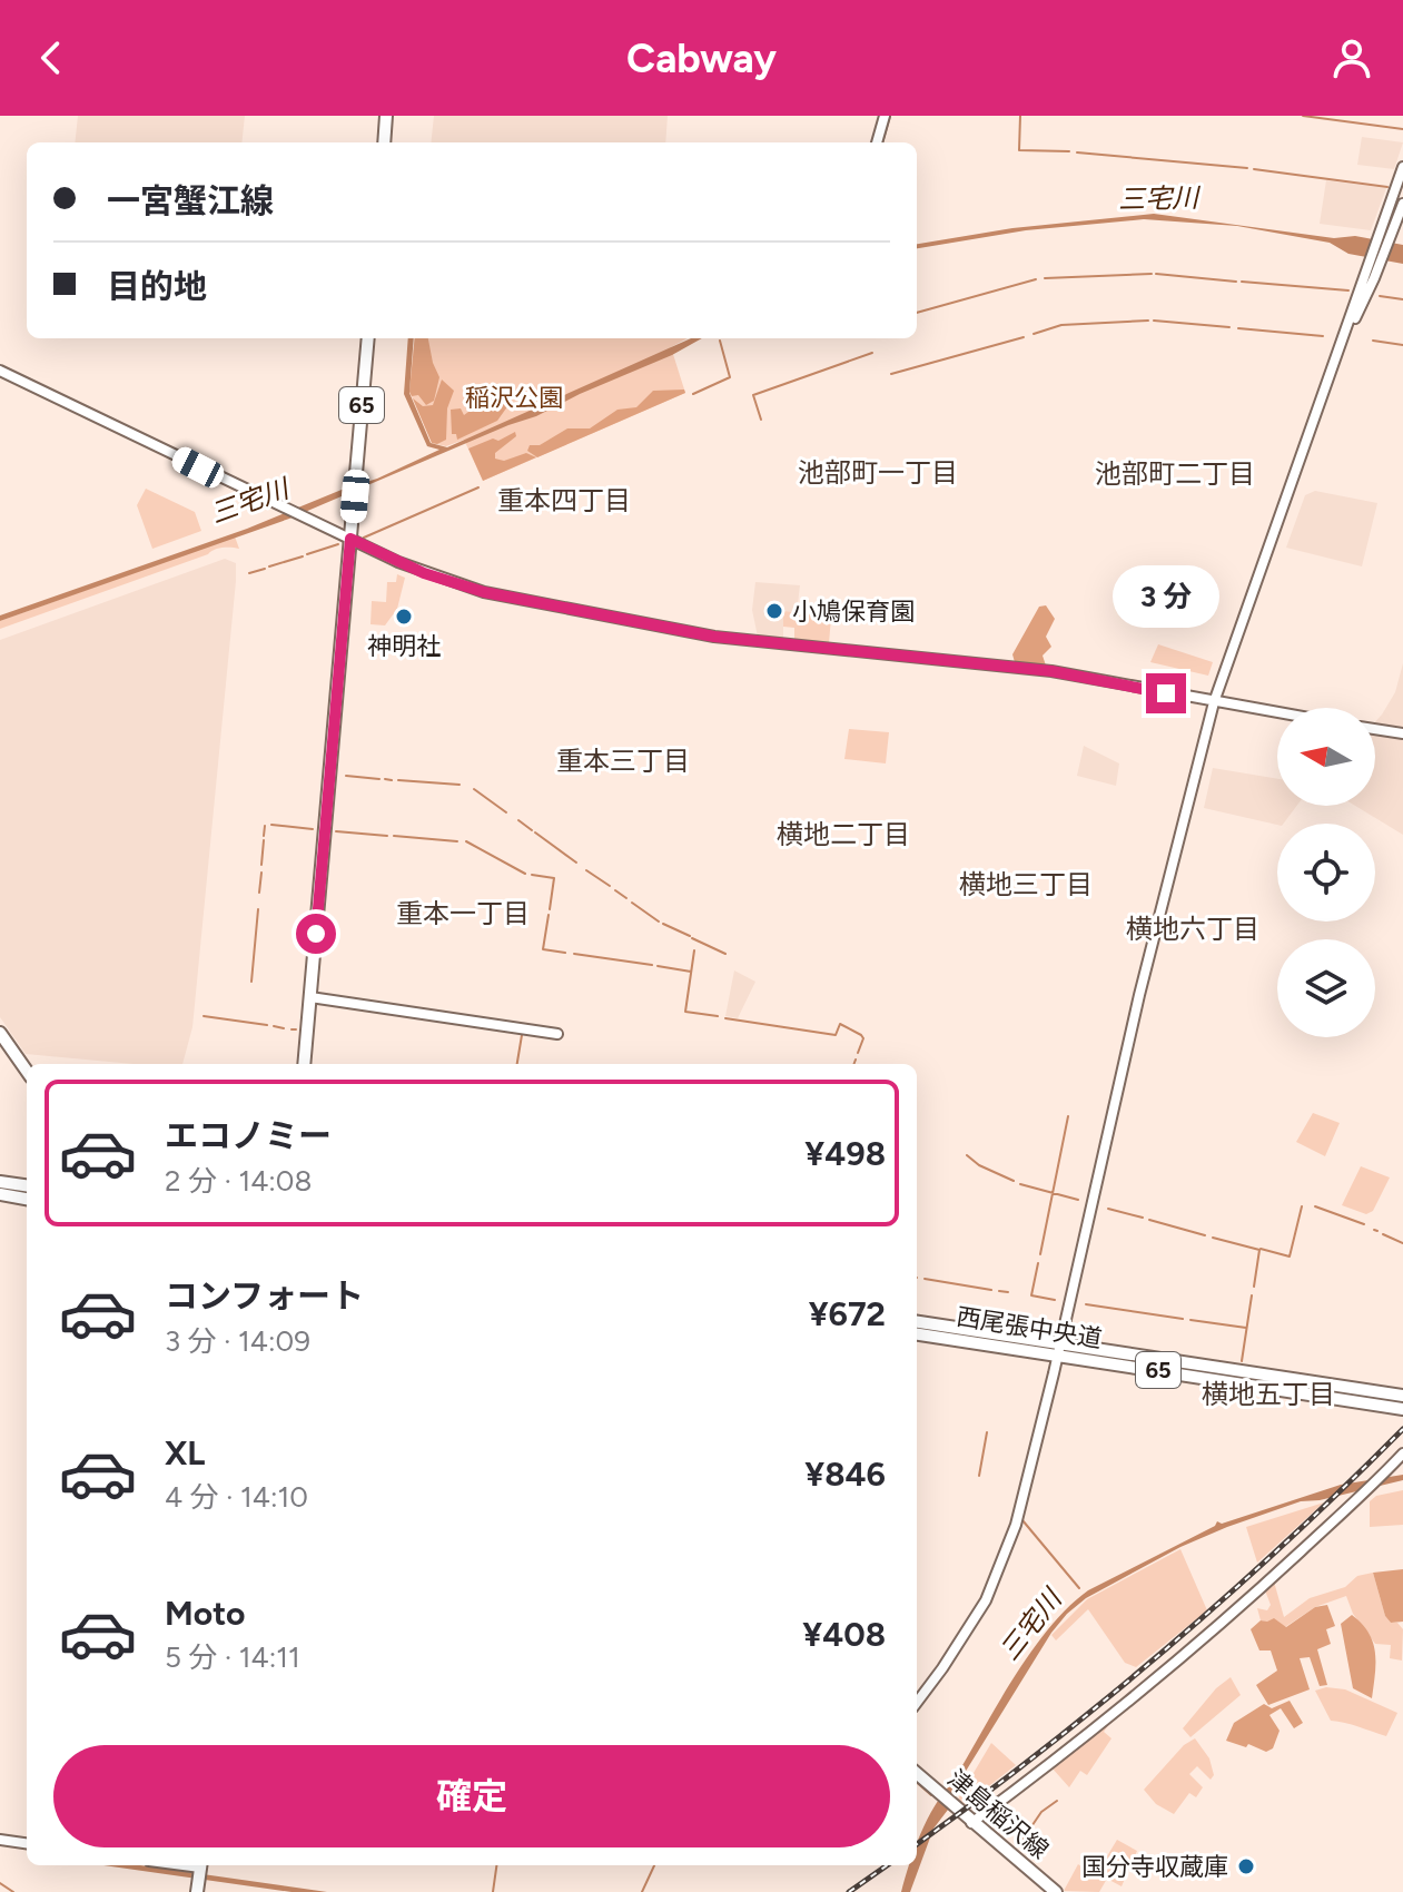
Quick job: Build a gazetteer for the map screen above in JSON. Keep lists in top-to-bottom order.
{
  "streets": {
    "main road": ["65", "西尾張中央道", "津島稲沢線"]
  },
  "districts": [
    "池部町一丁目",
    "池部町二丁目",
    "重本四丁目",
    "重本三丁目",
    "横地二丁目",
    "横地三丁目",
    "重本一丁目",
    "横地六丁目",
    "横地五丁目"
  ],
  "water": ["三宅川"],
  "parks": ["稲沢公園"],
  "places": ["小鳩保育園", "神明社", "国分寺収蔵庫"],
  "north": "left",
  "page": {
    "header": "Cabway",
    "banner": ["一宮蟹江線", "目的地"],
    "bubble": "3 分",
    "list": [
      {
        "name": "エコノミー",
        "note": "2 分 · 14:08",
        "value": "¥498"
      },
      {
        "name": "コンフォート",
        "note": "3 分 · 14:09",
        "value": "¥672"
      },
      {
        "name": "XL",
        "note": "4 分 · 14:10",
        "value": "¥846"
      },
      {
        "name": "Moto",
        "note": "5 分 · 14:11",
        "value": "¥408"
      }
    ],
    "buttons": "確定"
  }
}
